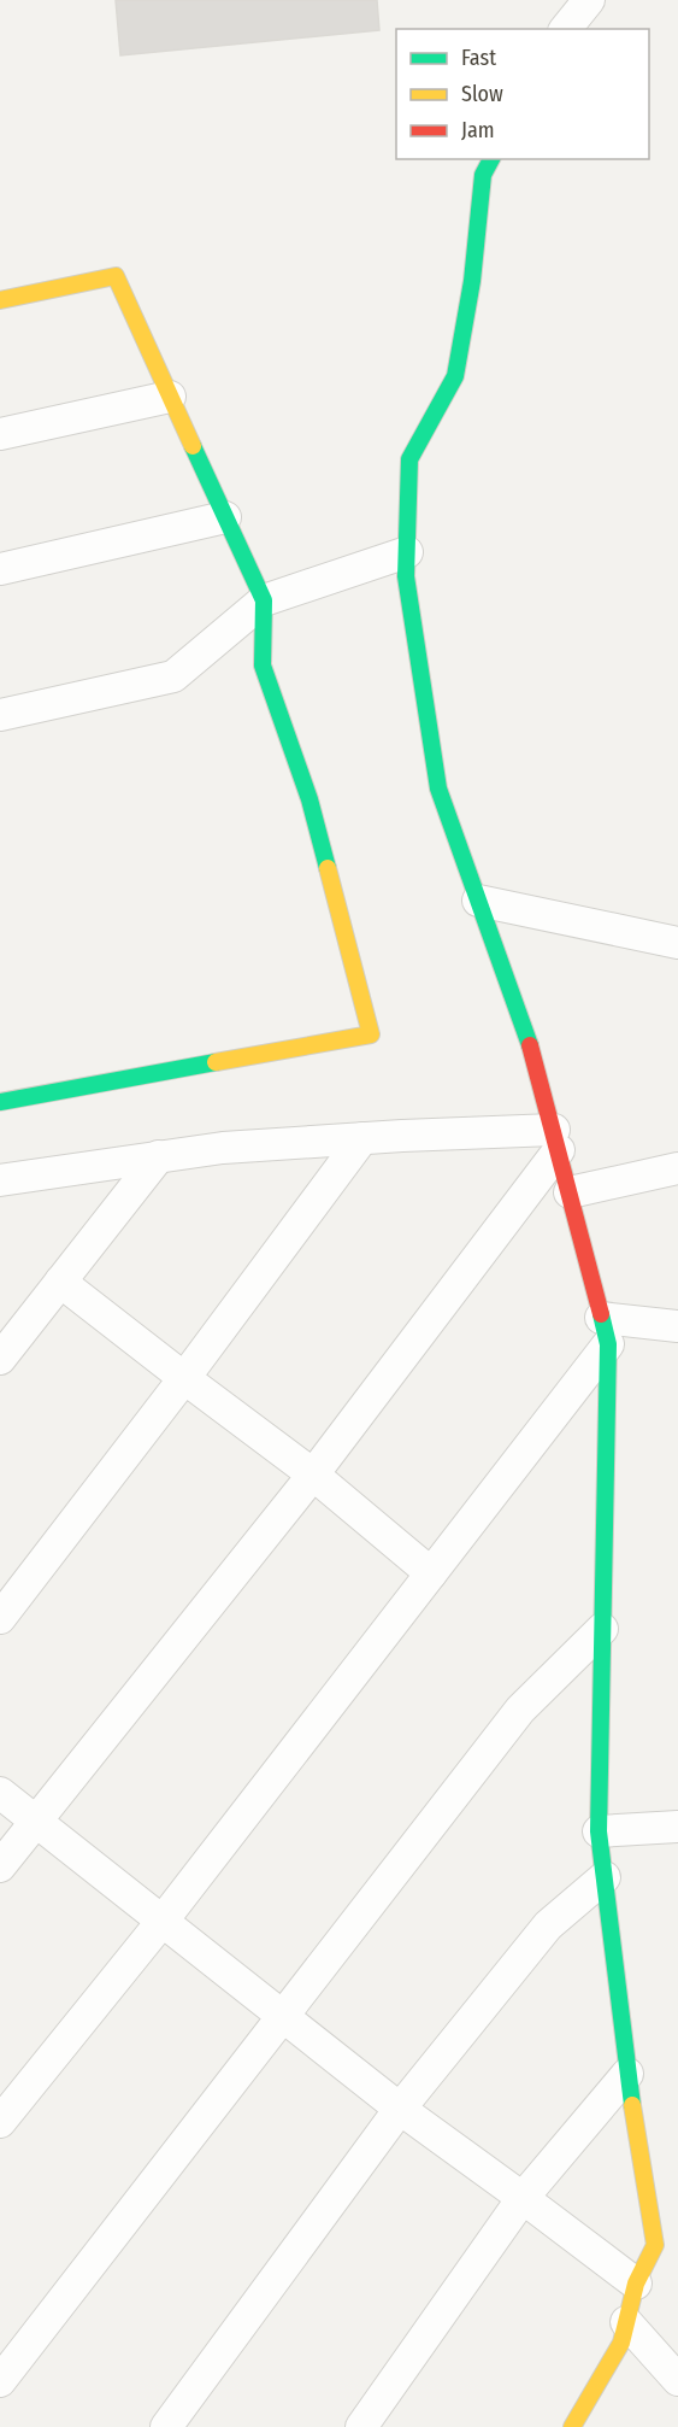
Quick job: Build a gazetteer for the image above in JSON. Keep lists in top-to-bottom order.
{
  "legend": ["Fast", "Slow", "Jam"]
}
